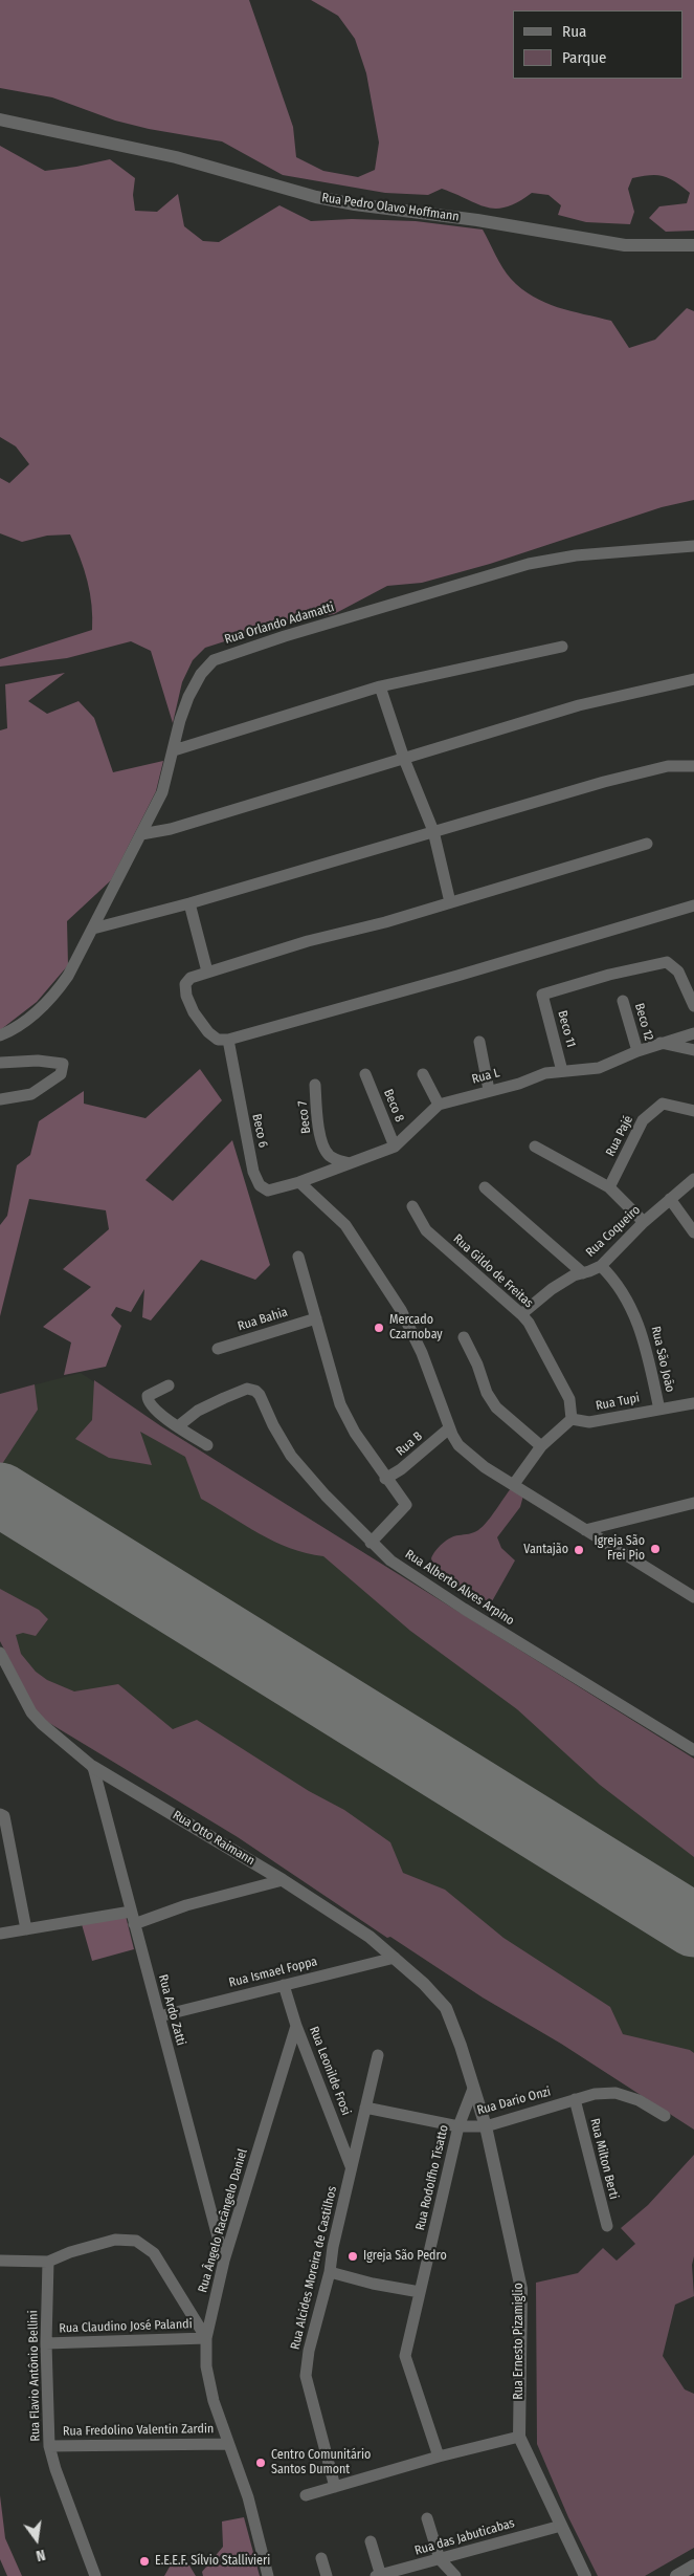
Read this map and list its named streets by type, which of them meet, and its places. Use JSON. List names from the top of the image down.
{
  "streets": {
    "street": [
      "Rua Pedro Olavo Hoffmann",
      "Rua Orlando Adamatti",
      "Beco 12",
      "Beco 11",
      "Rua L",
      "Beco 8",
      "Beco 7",
      "Beco 6",
      "Rua Pajé",
      "Rua Coqueiro",
      "Rua Gildo de Freitas",
      "Rua Bahia",
      "Rua São João",
      "Rua Tupi",
      "Rua B",
      "Rua Alberto Alves Arpino",
      "Rua Otto Raimann",
      "Rua Ismael Foppa",
      "Rua Ardo Zatti",
      "Rua Leonilde Frosi",
      "Rua Dario Onzi",
      "Rua Milton Berti",
      "Rua Rodolfho Tisatto",
      "Rua Ângelo Racângelo Daniel",
      "Rua Alcides Moreira de Castilhos",
      "Rua Claudino José Palandi",
      "Rua Ernesto Pizamiglio",
      "Rua Flavio Antônio Bellini",
      "Rua Fredolino Valentin Zardin",
      "Rua das Jabuticabas"
    ]
  },
  "crossings": [
    ["Beco 12", "Rua L"],
    ["Beco 11", "Rua L"],
    ["Rua L", "Beco 8"],
    ["Rua L", "Beco 7"],
    ["Rua L", "Beco 6"],
    ["Rua Coqueiro", "Rua Gildo de Freitas"],
    ["Rua Coqueiro", "Rua São João"],
    ["Rua Gildo de Freitas", "Rua Tupi"],
    ["Rua São João", "Rua Tupi"],
    ["Rua Otto Raimann", "Rua Ismael Foppa"],
    ["Rua Otto Raimann", "Rua Ardo Zatti"],
    ["Rua Otto Raimann", "Rua Ernesto Pizamiglio"],
    ["Rua Ismael Foppa", "Rua Ardo Zatti"],
    ["Rua Ismael Foppa", "Rua Leonilde Frosi"],
    ["Rua Ardo Zatti", "Rua Ângelo Racângelo Daniel"],
    ["Rua Leonilde Frosi", "Rua Ângelo Racângelo Daniel"],
    ["Rua Leonilde Frosi", "Rua Alcides Moreira de Castilhos"],
    ["Rua Dario Onzi", "Rua Milton Berti"],
    ["Rua Dario Onzi", "Rua Rodolfho Tisatto"],
    ["Rua Dario Onzi", "Rua Alcides Moreira de Castilhos"],
    ["Rua Dario Onzi", "Rua Ernesto Pizamiglio"],
    ["Rua Rodolfho Tisatto", "Rua Ernesto Pizamiglio"],
    ["Rua Ângelo Racângelo Daniel", "Rua Claudino José Palandi"],
    ["Rua Ângelo Racângelo Daniel", "Rua Fredolino Valentin Zardin"],
    ["Rua Claudino José Palandi", "Rua Flavio Antônio Bellini"],
    ["Rua Ernesto Pizamiglio", "Rua das Jabuticabas"],
    ["Rua Flavio Antônio Bellini", "Rua Fredolino Valentin Zardin"]
  ],
  "places": [
    "Mercado Czarnobay",
    "Igreja São Frei Pio",
    "Vantajão",
    "Igreja São Pedro",
    "Centro Comunitário Santos Dumont",
    "E.E.E.F. Sílvio Stallivieri"
  ],
  "legend": ["Rua", "Parque"],
  "north": "bottom"
}
